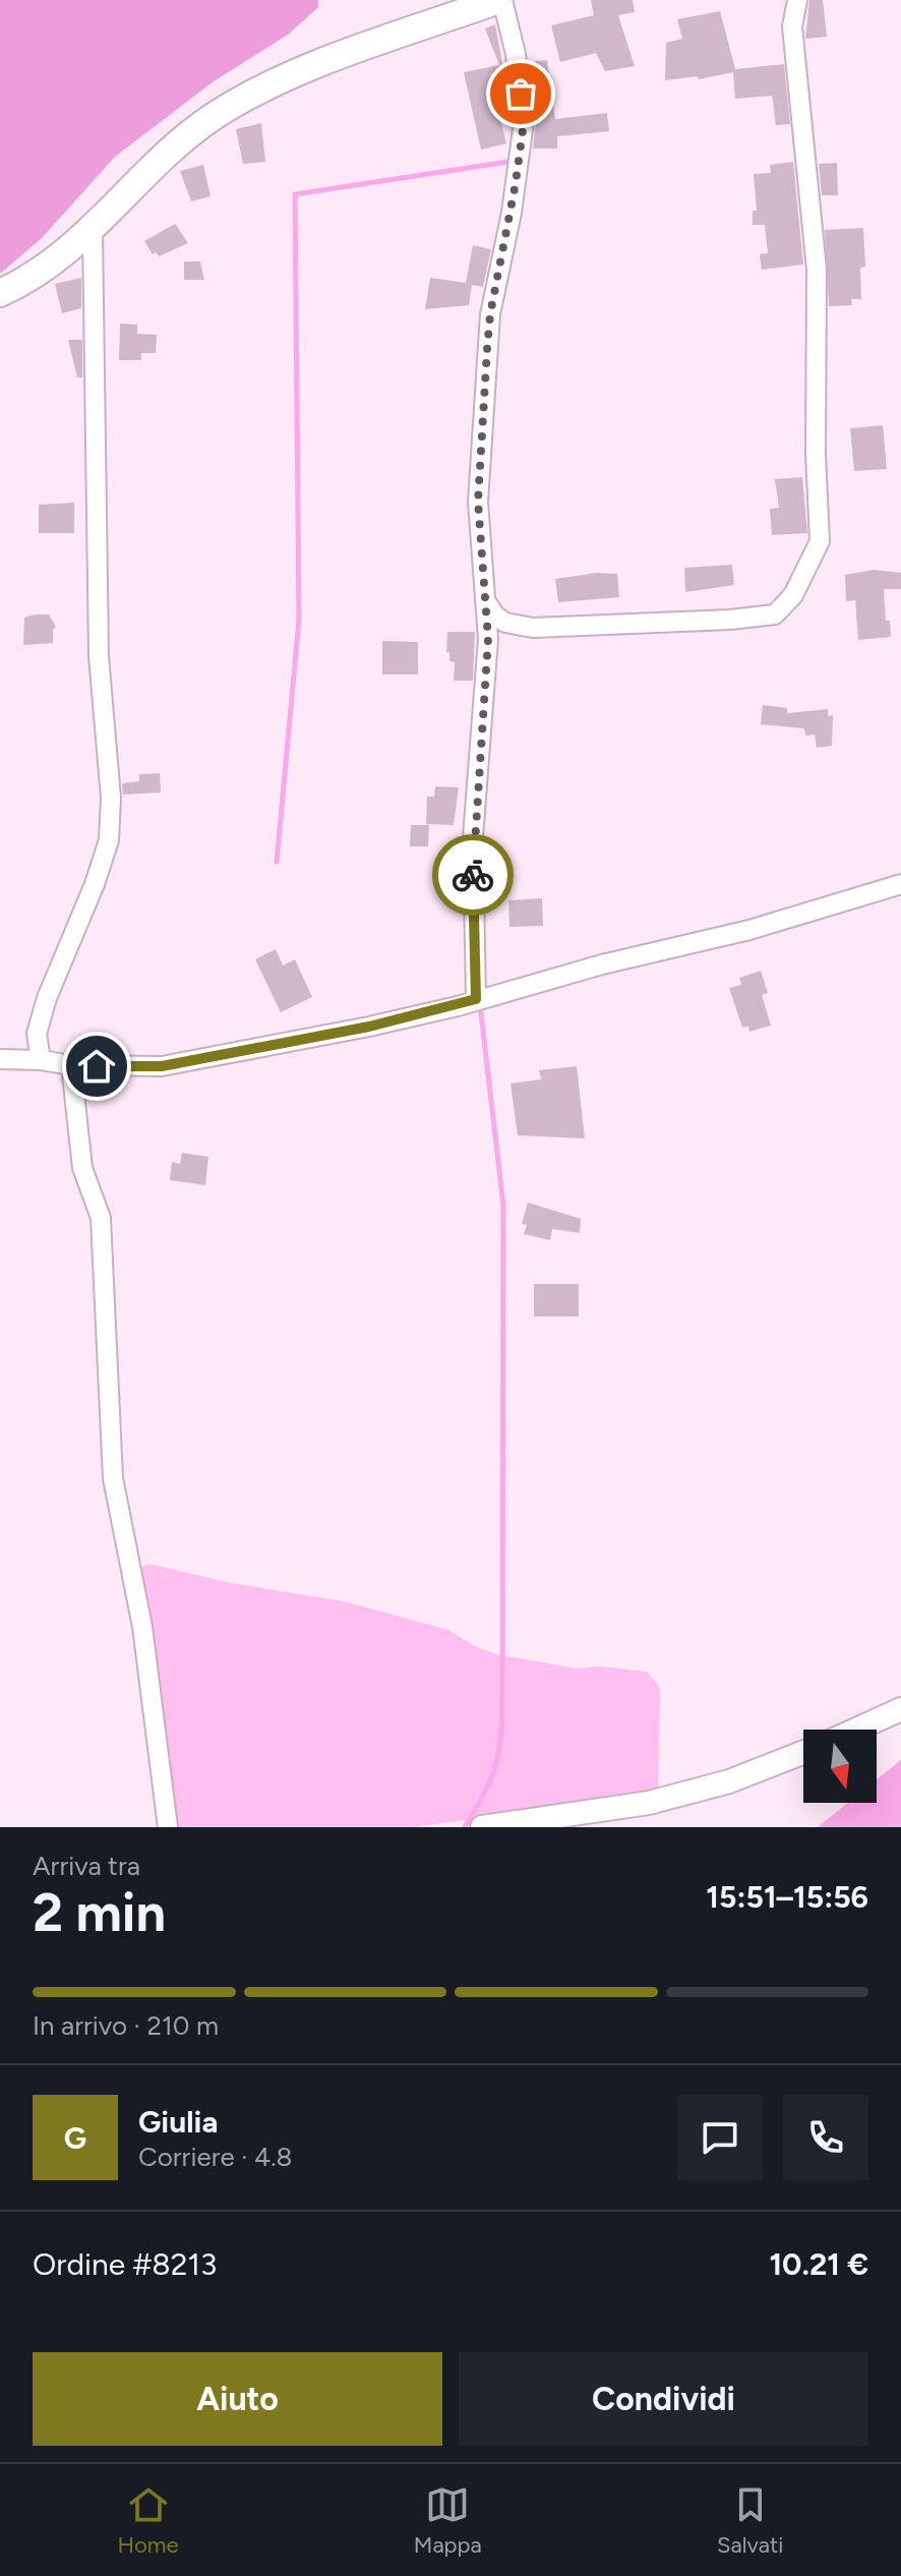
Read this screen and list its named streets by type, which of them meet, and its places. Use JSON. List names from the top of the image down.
{
  "north": "bottom",
  "page": {
    "heading": ["2 min", "Arriva tra", "15:51–15:56"],
    "panel": [
      "Giulia",
      "Corriere · 4.8",
      "Ordine #8213",
      "10.21 €"
    ],
    "bar": "In arrivo · 210 m",
    "round": "G",
    "buttons": ["Aiuto", "Condividi"],
    "tabs": ["Home", "Mappa", "Salvati"]
  }
}
